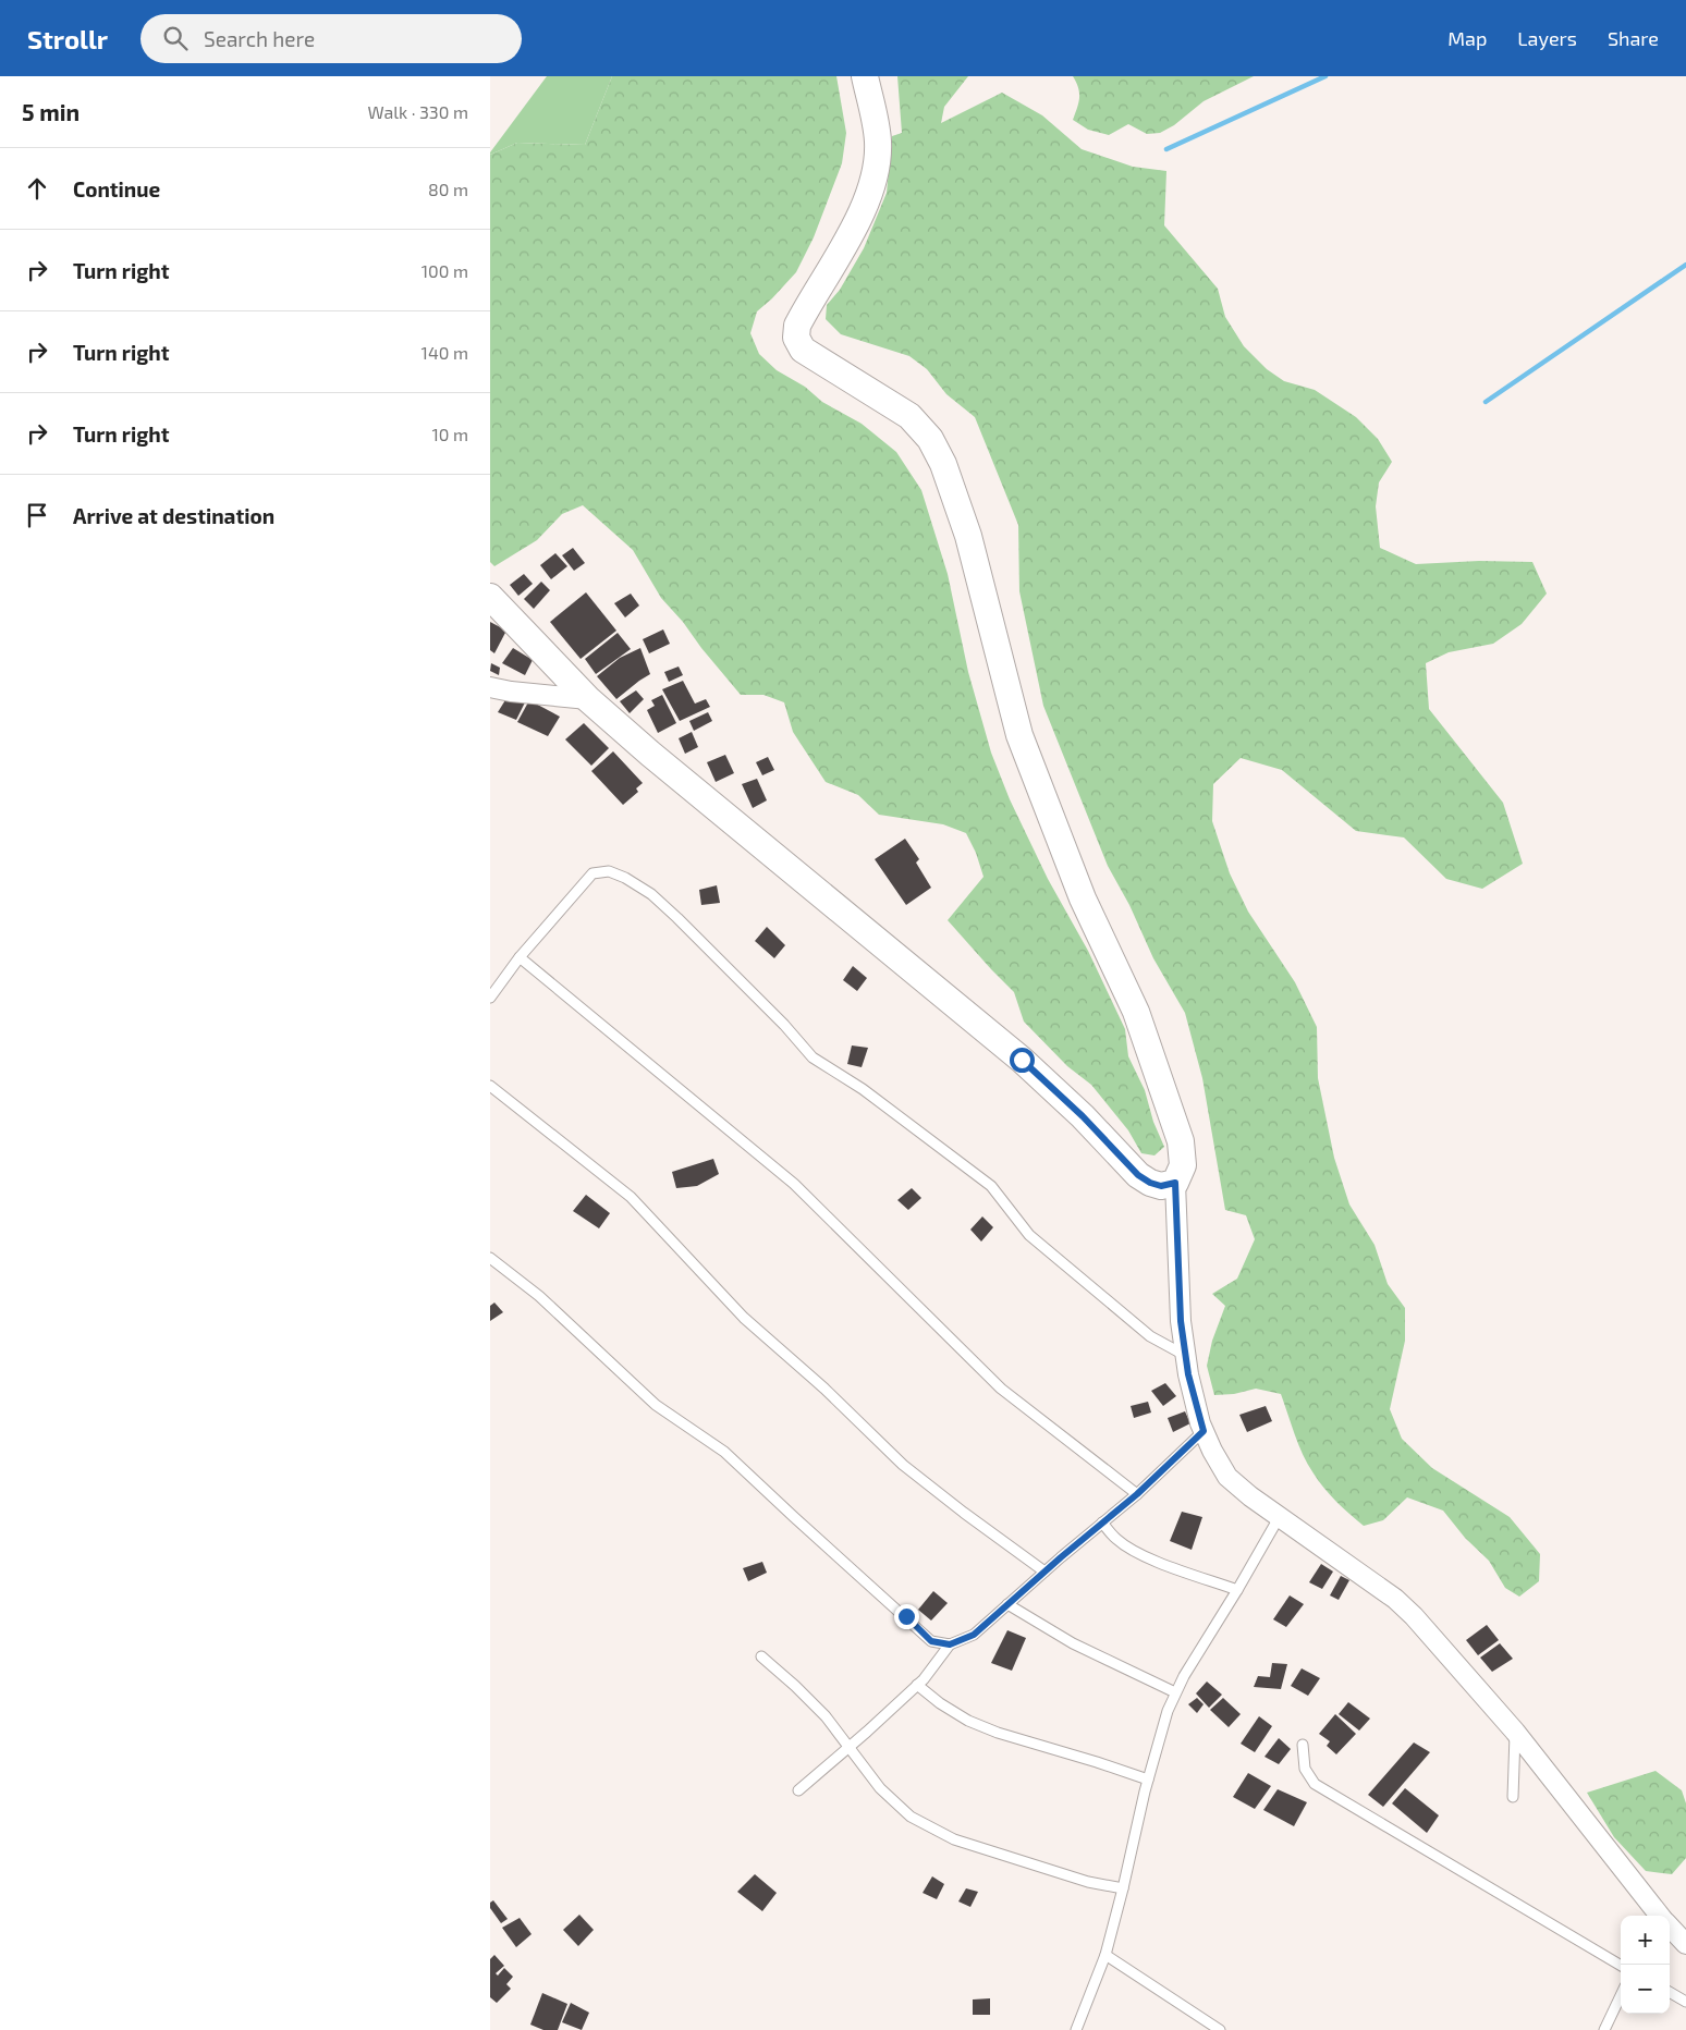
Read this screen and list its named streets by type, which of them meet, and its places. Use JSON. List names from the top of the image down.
{
  "page": {
    "header": "Strollr",
    "search": "Search here",
    "nav": ["Map", "Layers", "Share"],
    "heading": ["5 min", "Walk · 330 m"],
    "list": [
      ["Continue", "80 m"],
      ["Turn right", "100 m"],
      ["Turn right", "140 m"],
      ["Turn right", "10 m"],
      "Arrive at destination"
    ],
    "map_buttons": ["+", "−"]
  }
}
